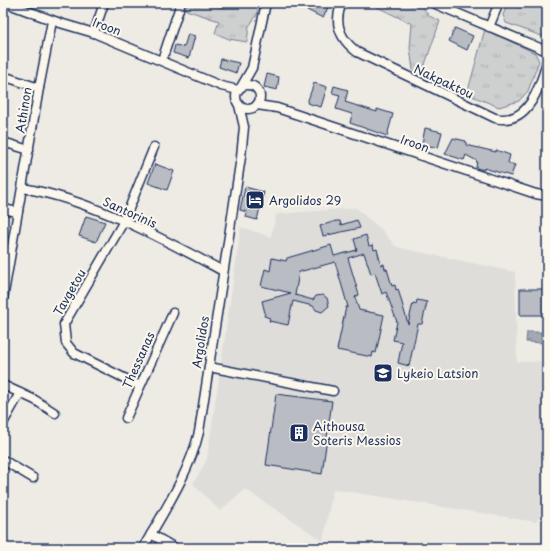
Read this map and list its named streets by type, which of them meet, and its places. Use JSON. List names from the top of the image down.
{
  "streets": {
    "street": [
      "Iroon",
      "Nakpaktou",
      "Athinon",
      "Santorinis",
      "Tavgetou",
      "Argolidos",
      "Thessanas"
    ]
  },
  "crossings": [
    ["Iroon", "Athinon"],
    ["Iroon", "Argolidos"],
    ["Athinon", "Santorinis"],
    ["Santorinis", "Tavgetou"],
    ["Santorinis", "Argolidos"],
    ["Tavgetou", "Thessanas"]
  ],
  "places": {
    "hotel": ["Argolidos 29"],
    "school or university": ["Lykeio Latsion"],
    "building": ["Aithousa Soteris Messios"]
  }
}
